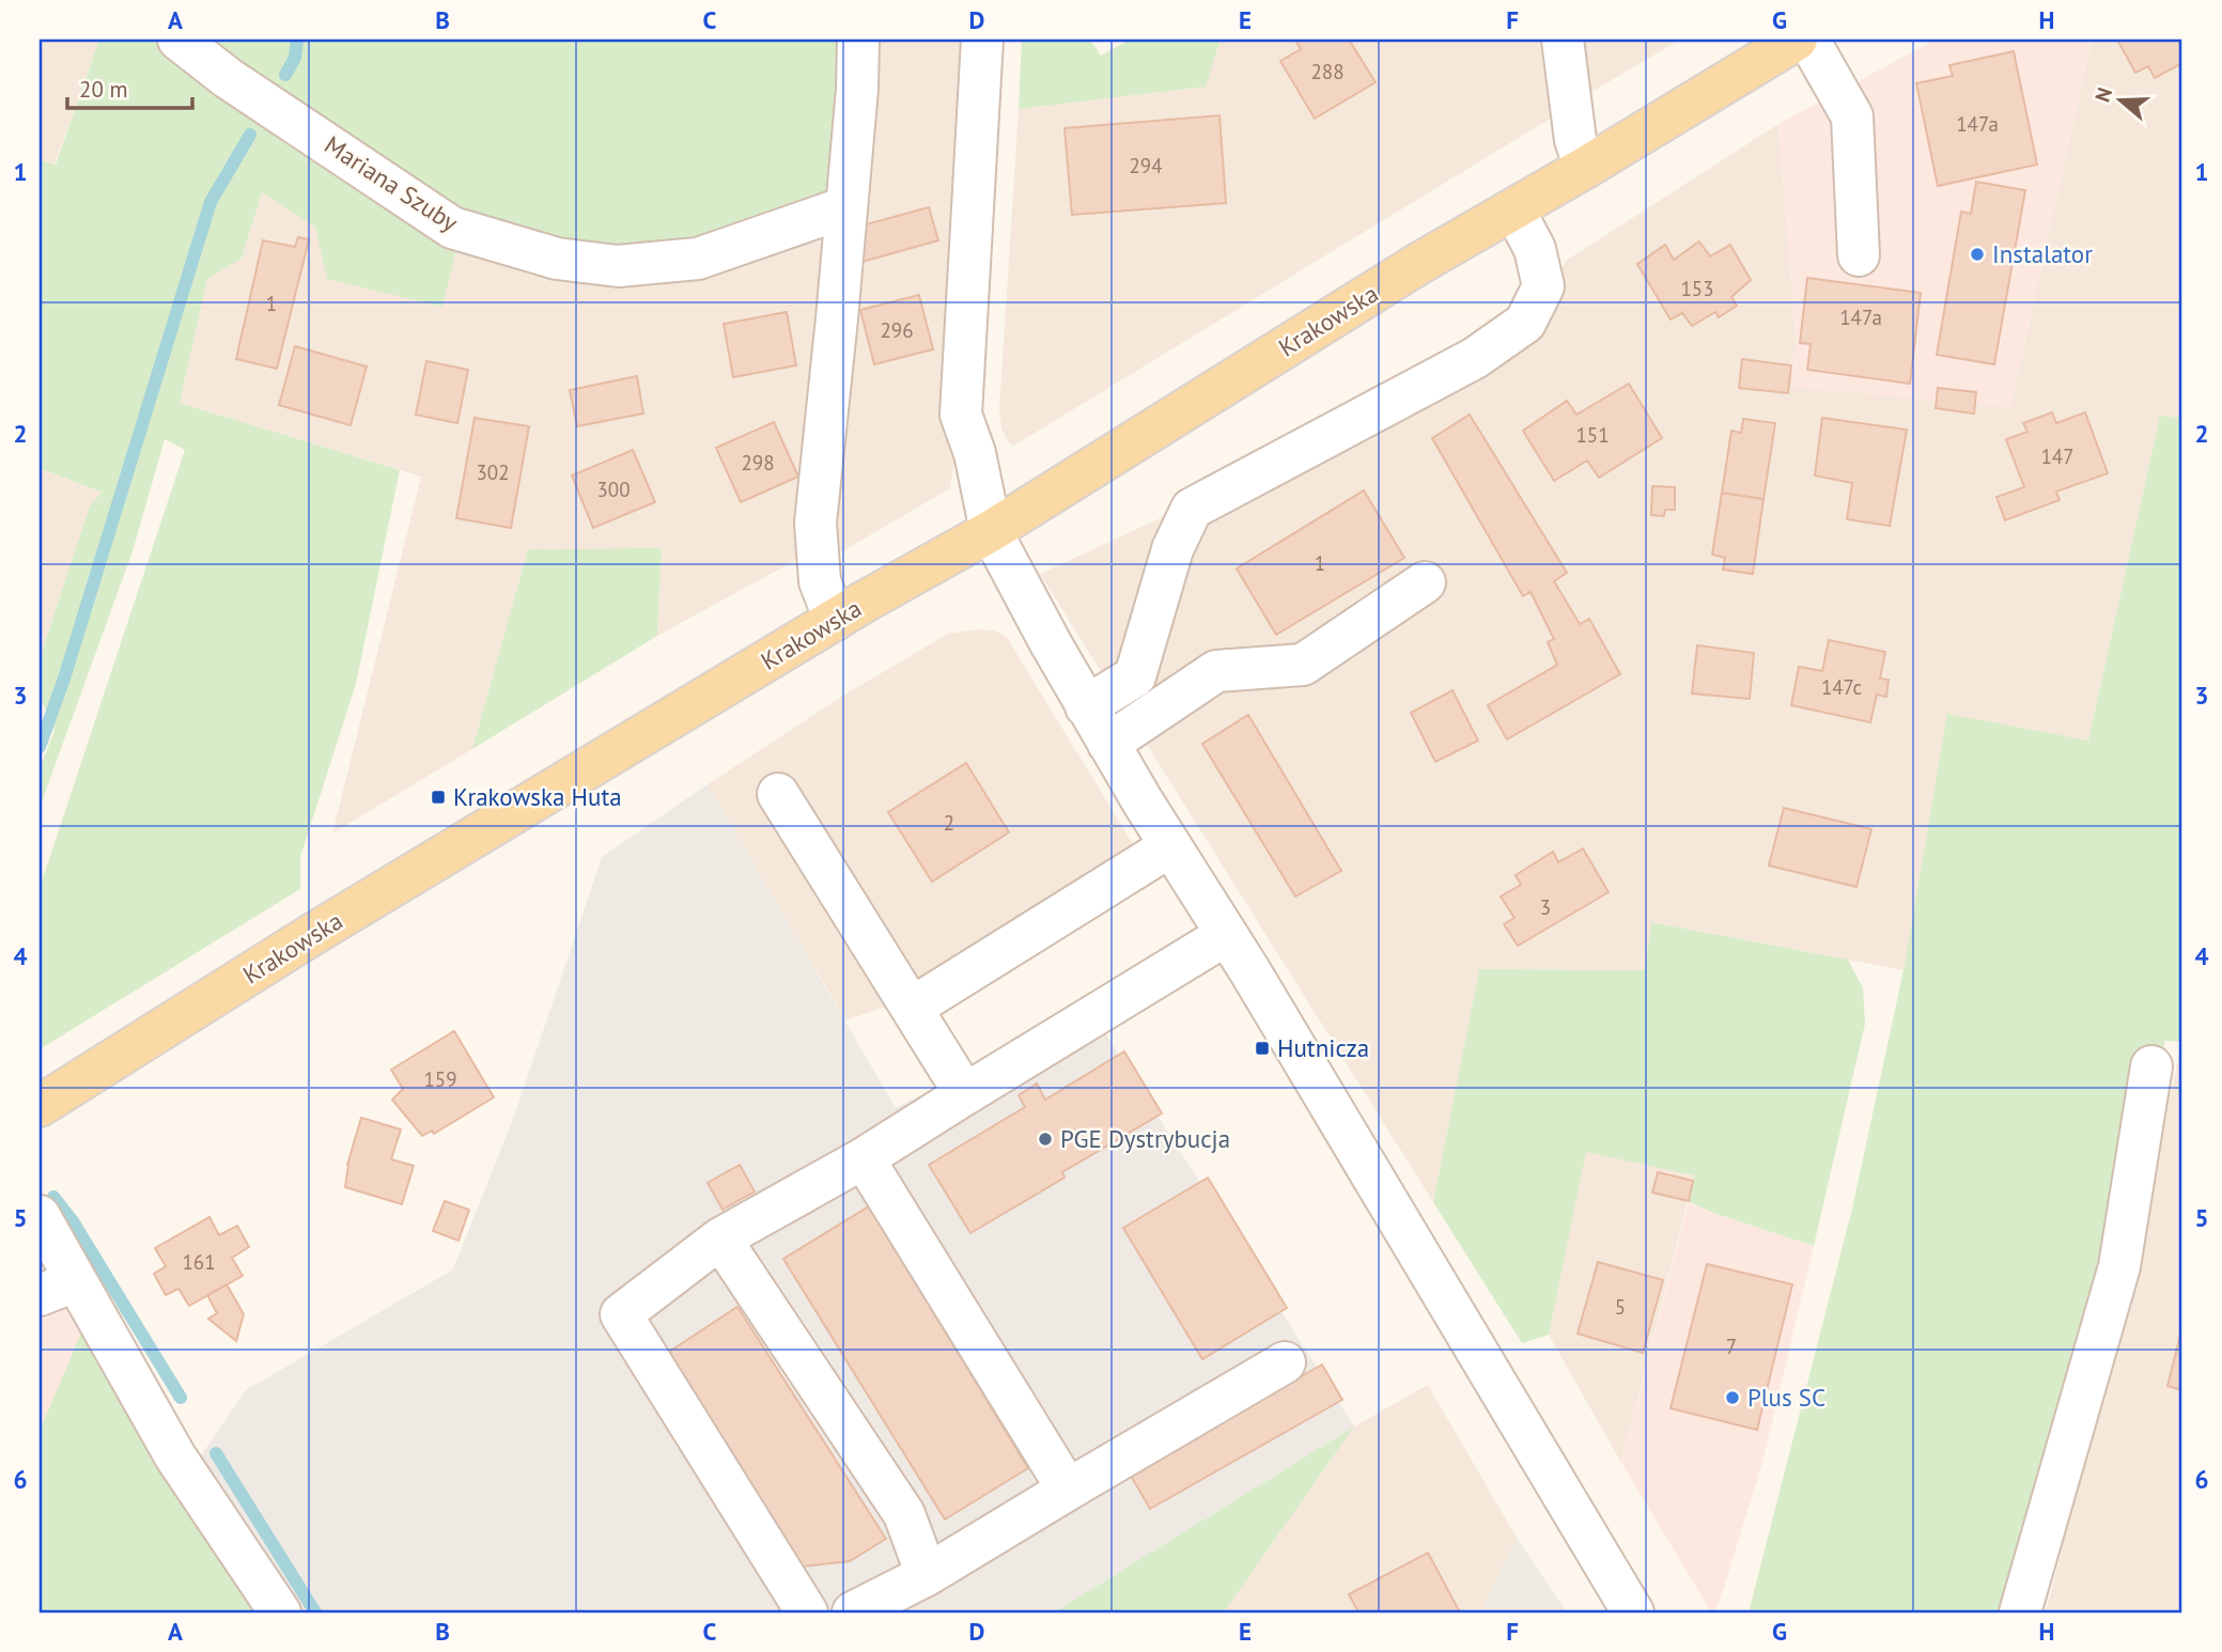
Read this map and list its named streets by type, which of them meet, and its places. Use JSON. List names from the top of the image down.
{
  "streets": {
    "main road": ["Krakowska"],
    "street": ["Mariana Szuby"]
  },
  "places": {
    "other": ["Instalator", "PGE Dystrybucja", "Plus SC"],
    "transit": ["Krakowska Huta", "Hutnicza"]
  },
  "house_numbers": [
    "288",
    "147a",
    "294",
    "153",
    "1",
    "147a",
    "296",
    "151",
    "147",
    "298",
    "302",
    "300",
    "1",
    "147c",
    "2",
    "3",
    "159",
    "161",
    "5",
    "7"
  ],
  "scale_bar": "20 m",
  "north": "left",
  "grid": {
    "columns": [
      "A",
      "B",
      "C",
      "D",
      "E",
      "F",
      "G",
      "H"
    ],
    "rows": [
      "1",
      "2",
      "3",
      "4",
      "5",
      "6"
    ]
  }
}
